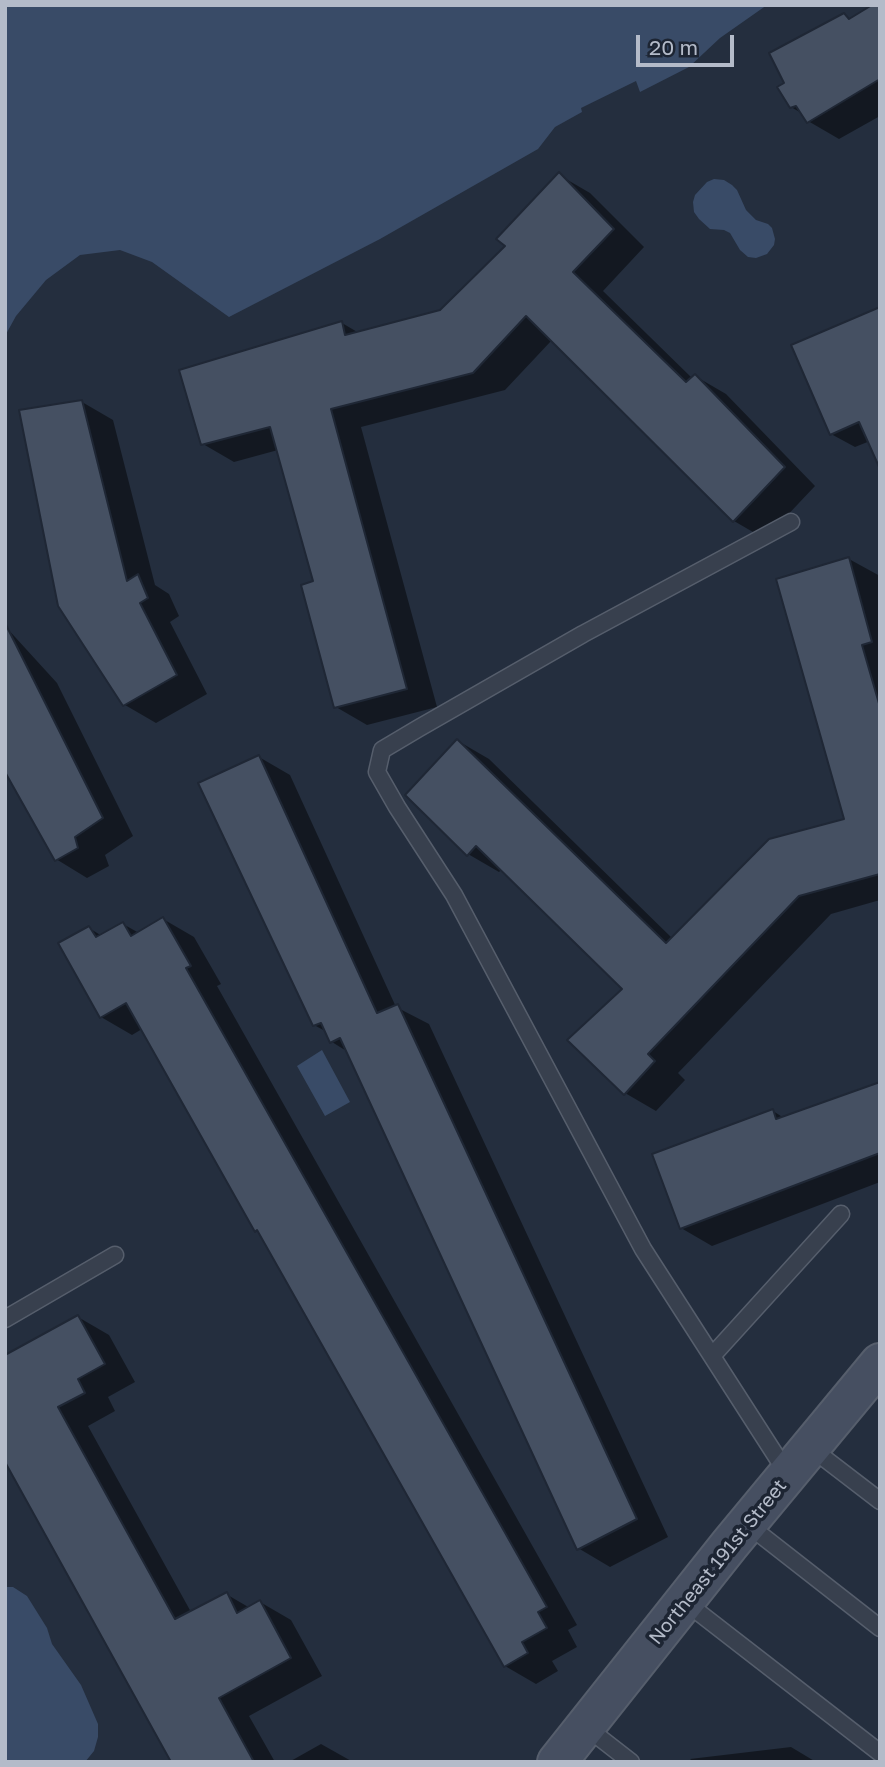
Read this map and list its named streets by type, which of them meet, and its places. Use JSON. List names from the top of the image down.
{
  "streets": {
    "street": ["Northeast 191st Street"]
  },
  "scale_bar": "20 m"
}
